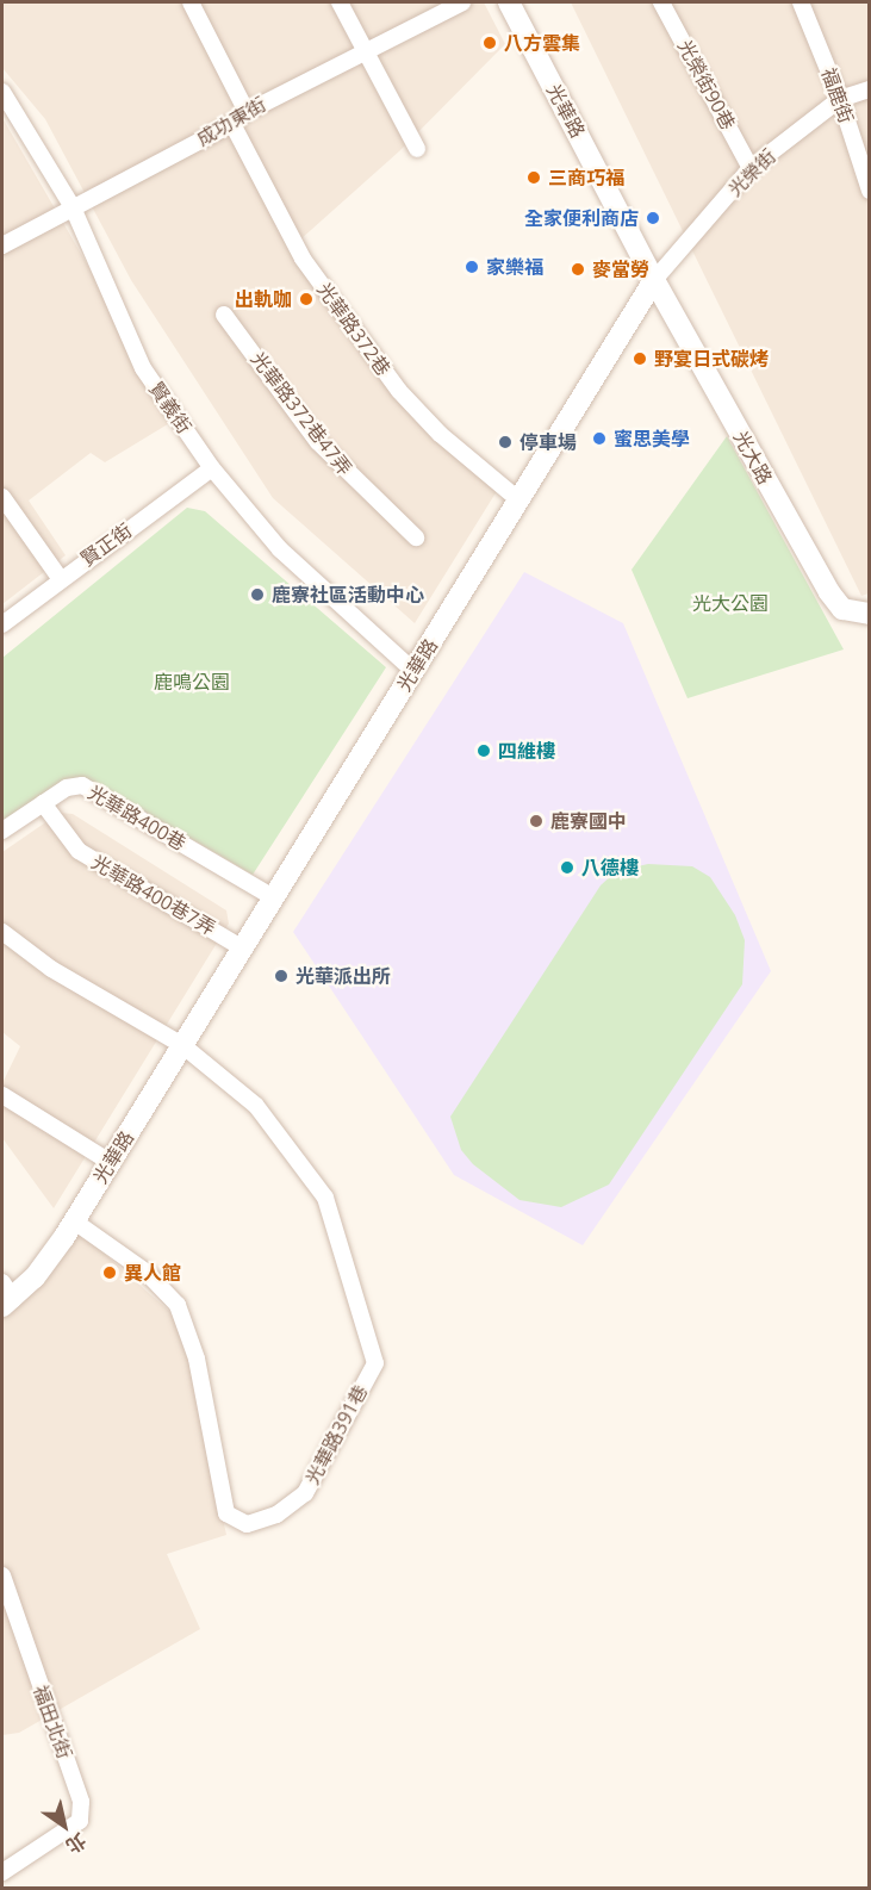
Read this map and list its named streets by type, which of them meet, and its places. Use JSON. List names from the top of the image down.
{
  "streets": {
    "street": [
      "光榮街90巷",
      "福鹿街",
      "光華路",
      "成功東街",
      "光榮街",
      "光華路372巷",
      "賢義街",
      "光華路372巷47弄",
      "光大路",
      "賢正街",
      "光華路400巷",
      "光華路400巷7弄",
      "光華路391巷",
      "福田北街"
    ]
  },
  "crossings": [
    ["光榮街90巷", "光榮街"],
    ["福鹿街", "光榮街"],
    ["光華路", "光榮街"],
    ["光華路", "光華路372巷"],
    ["光華路", "賢義街"],
    ["光華路", "光大路"],
    ["光華路", "光華路400巷"],
    ["光華路", "光華路400巷7弄"],
    ["光華路", "光華路391巷"],
    ["成功東街", "光華路372巷"],
    ["成功東街", "賢義街"],
    ["光榮街", "光大路"],
    ["賢義街", "賢正街"],
    ["光華路400巷", "光華路400巷7弄"]
  ],
  "parks": ["光大公園", "鹿鳴公園"],
  "places": [
    "八方雲集",
    "三商巧福",
    "全家便利商店",
    "家樂福",
    "麥當勞",
    "出軌咖",
    "野宴日式碳烤",
    "蜜思美學",
    "停車場",
    "鹿寮社區活動中心",
    "四維樓",
    "鹿寮國中",
    "八德樓",
    "光華派出所",
    "異人館"
  ],
  "north": "bottom right"
}
